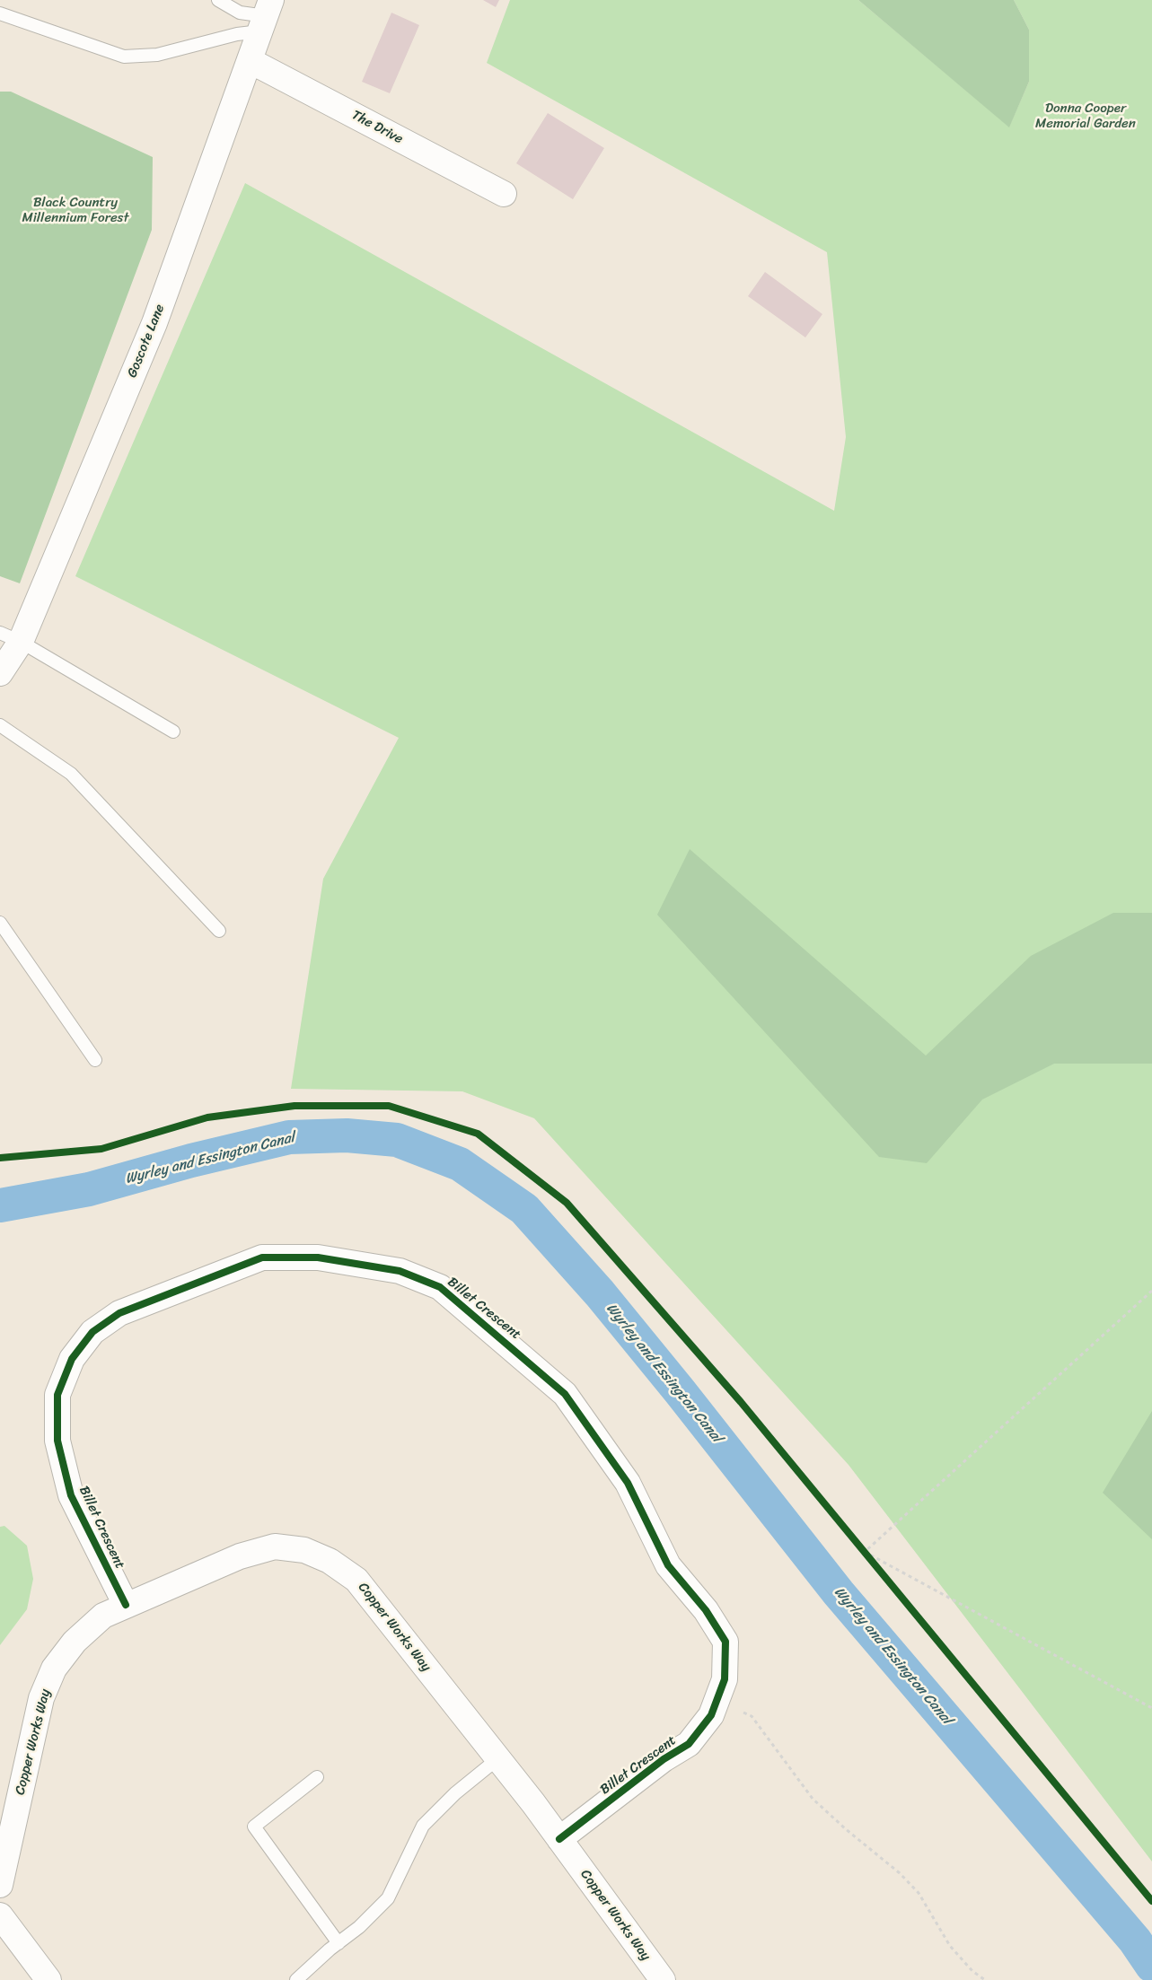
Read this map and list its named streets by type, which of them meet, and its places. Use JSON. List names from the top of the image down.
{
  "streets": {
    "street": [
      "The Drive",
      "Goscote Lane",
      "Billet Crescent",
      "Copper Works Way"
    ]
  },
  "crossings": [
    ["The Drive", "Goscote Lane"],
    ["Billet Crescent", "Copper Works Way"]
  ],
  "water": ["Wyrley and Essington Canal"],
  "parks": ["Donna Cooper Memorial Garden", "Black Country Millennium Forest"]
}
